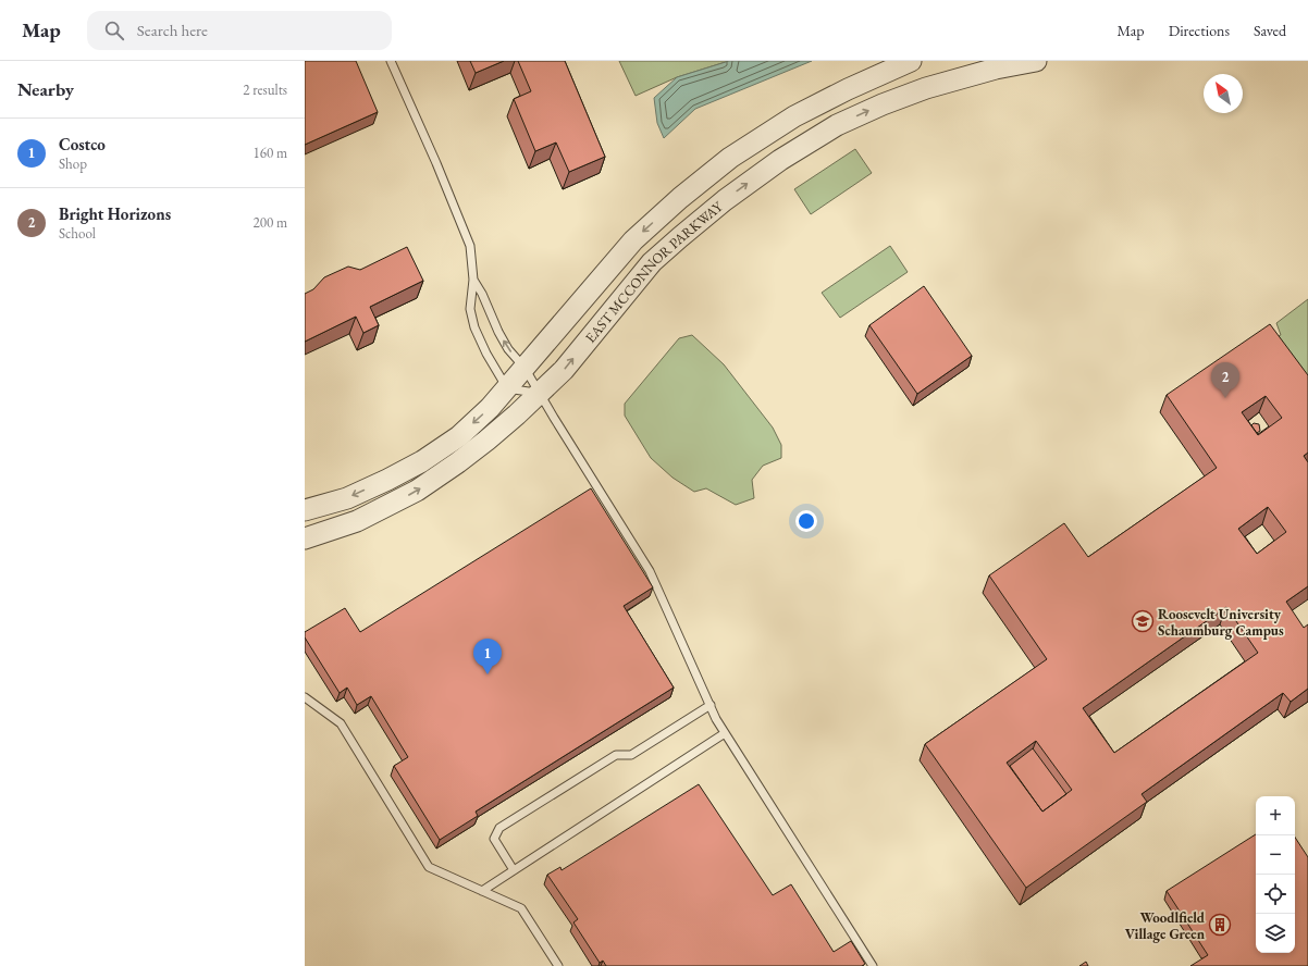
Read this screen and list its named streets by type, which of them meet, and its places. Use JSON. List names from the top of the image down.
{
  "streets": {
    "street": ["EAST MCCONNOR PARKWAY"]
  },
  "places": {
    "school or university": ["Roosevelt University Schaumburg Campus"],
    "building": ["Woodlfield Village Green"]
  },
  "north": "top left",
  "page": {
    "header": "Map",
    "search": "Search here",
    "nav": ["Map", "Directions", "Saved"],
    "heading": ["Nearby", "2 results"],
    "list": [
      {
        "mark": "1",
        "name": "Costco",
        "note": "Shop",
        "value": "160 m"
      },
      {
        "mark": "2",
        "name": "Bright Horizons",
        "note": "School",
        "value": "200 m"
      }
    ],
    "pins": ["2", "1"],
    "map_buttons": ["+", "−"]
  }
}
